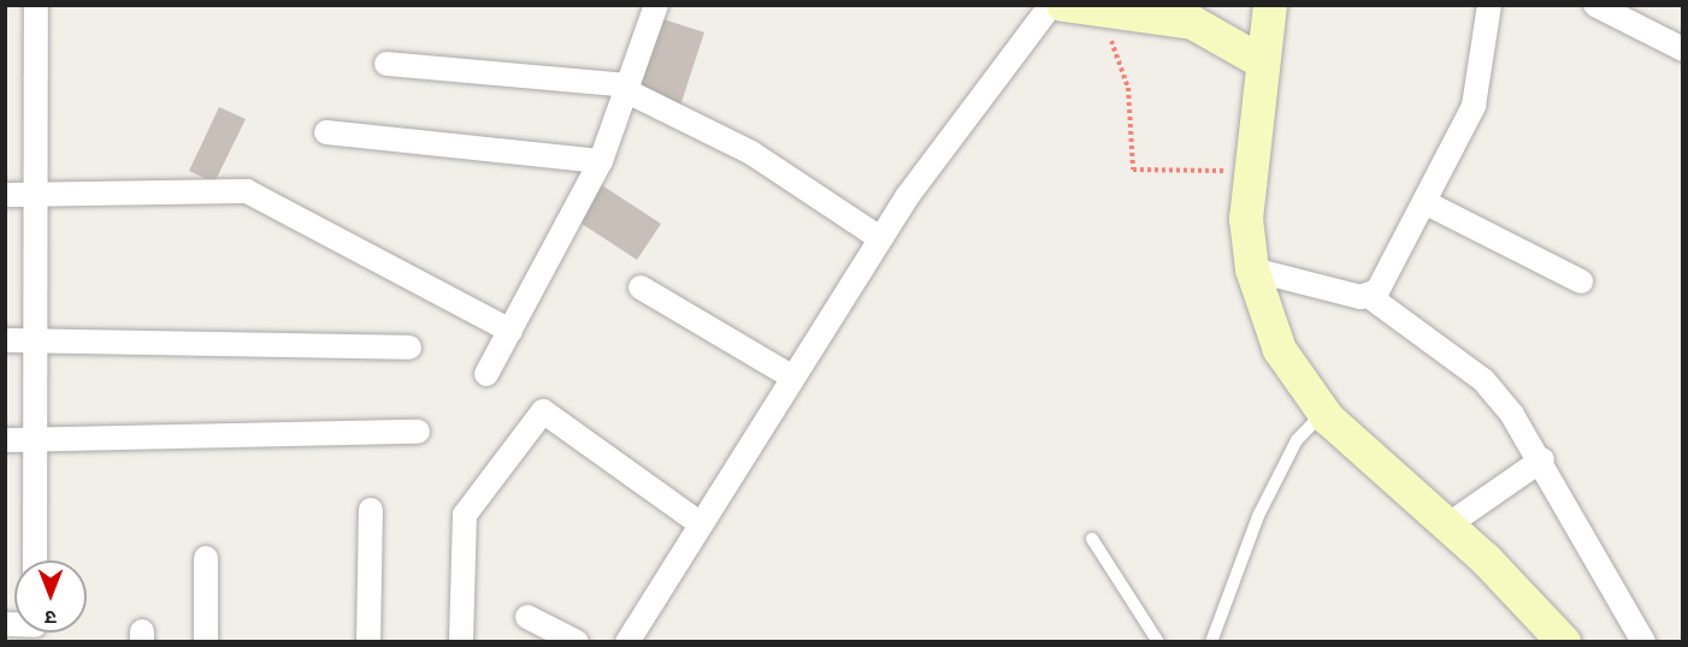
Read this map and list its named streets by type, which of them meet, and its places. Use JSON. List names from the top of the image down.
{
  "north": "bottom"
}
